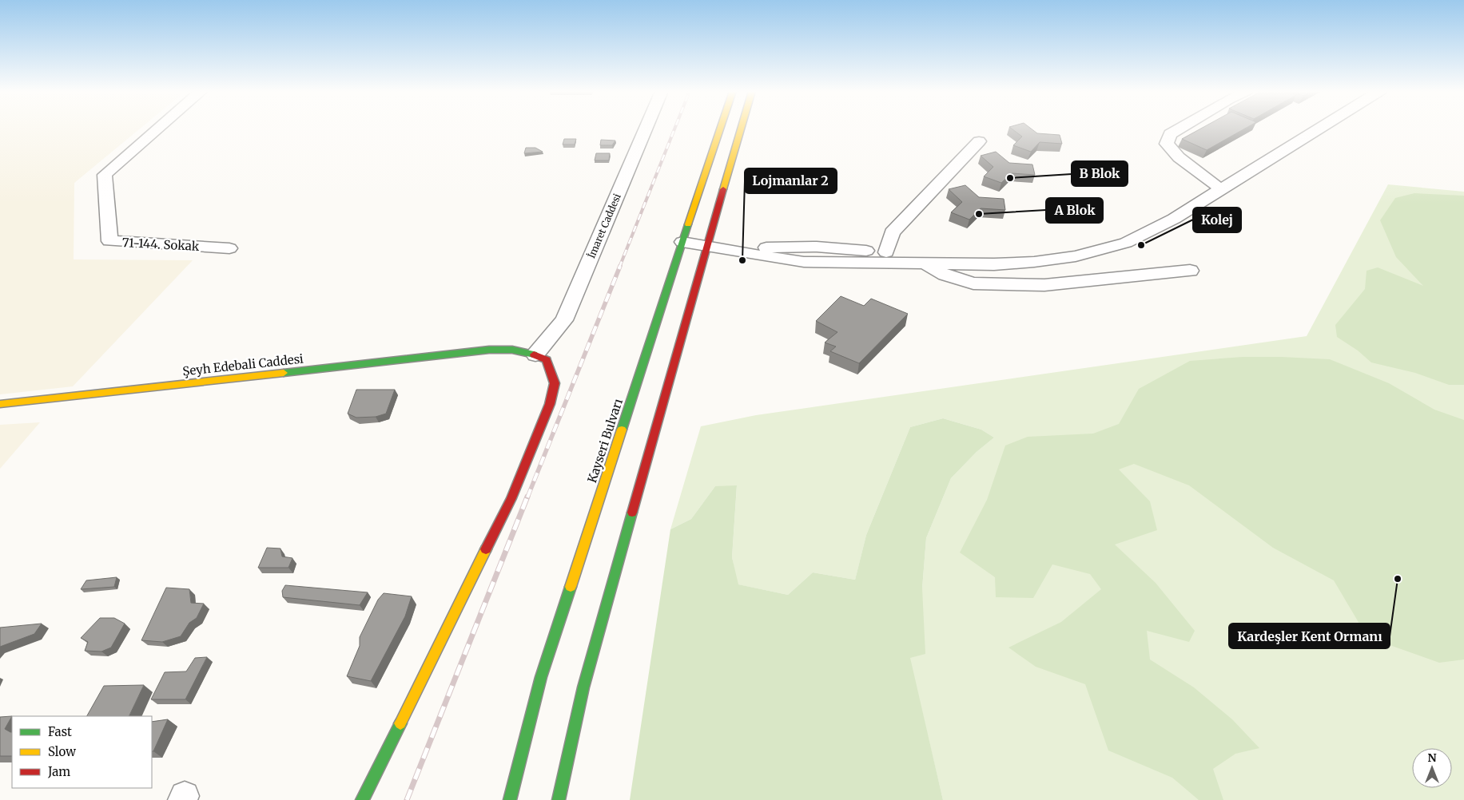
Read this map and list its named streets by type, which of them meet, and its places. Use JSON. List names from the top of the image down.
{
  "streets": {
    "main road": ["Şeyh Edebali Caddesi", "Kayseri Bulvarı"],
    "street": ["İmaret Caddesi", "71-144. Sokak"]
  },
  "crossings": [
    ["İmaret Caddesi", "Şeyh Edebali Caddesi"]
  ],
  "places": [
    "B Blok",
    "A Blok",
    "Kolej",
    "Lojmanlar 2",
    "Kardeşler Kent Ormanı"
  ],
  "legend": ["Fast", "Slow", "Jam"],
  "north": "top"
}
